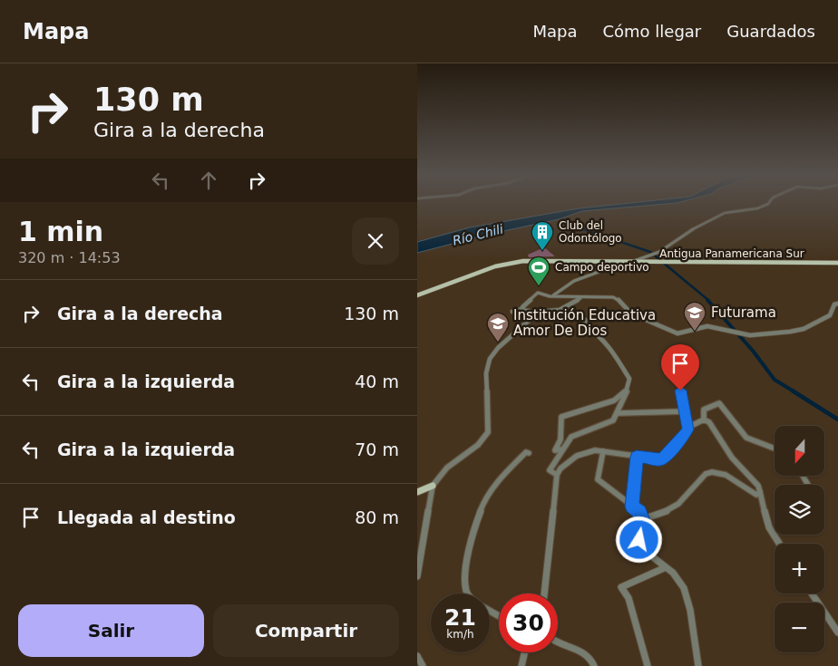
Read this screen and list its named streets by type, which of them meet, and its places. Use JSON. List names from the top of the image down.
{
  "streets": {
    "main road": ["Antigua Panamericana Sur"]
  },
  "water": ["Río Chili"],
  "places": {
    "building": ["Club del Odontólogo"],
    "sports": ["Campo deportivo"],
    "school or university": ["Futurama", "Institución Educativa Amor De Dios"]
  },
  "north": "bottom",
  "page": {
    "header": "Mapa",
    "nav": ["Mapa", "Cómo llegar", "Guardados"],
    "turn": ["130 m", "Gira a la derecha"],
    "heading": ["1 min", "320 m · 14:53"],
    "list": [
      {
        "name": "Gira a la derecha",
        "value": "130 m"
      },
      {
        "name": "Gira a la izquierda",
        "value": "40 m"
      },
      {
        "name": "Gira a la izquierda",
        "value": "70 m"
      },
      {
        "name": "Llegada al destino",
        "value": "80 m"
      }
    ],
    "map_buttons": ["+", "−"],
    "speed": "21 km/h",
    "limit": "30",
    "buttons": ["Salir", "Compartir"]
  }
}
